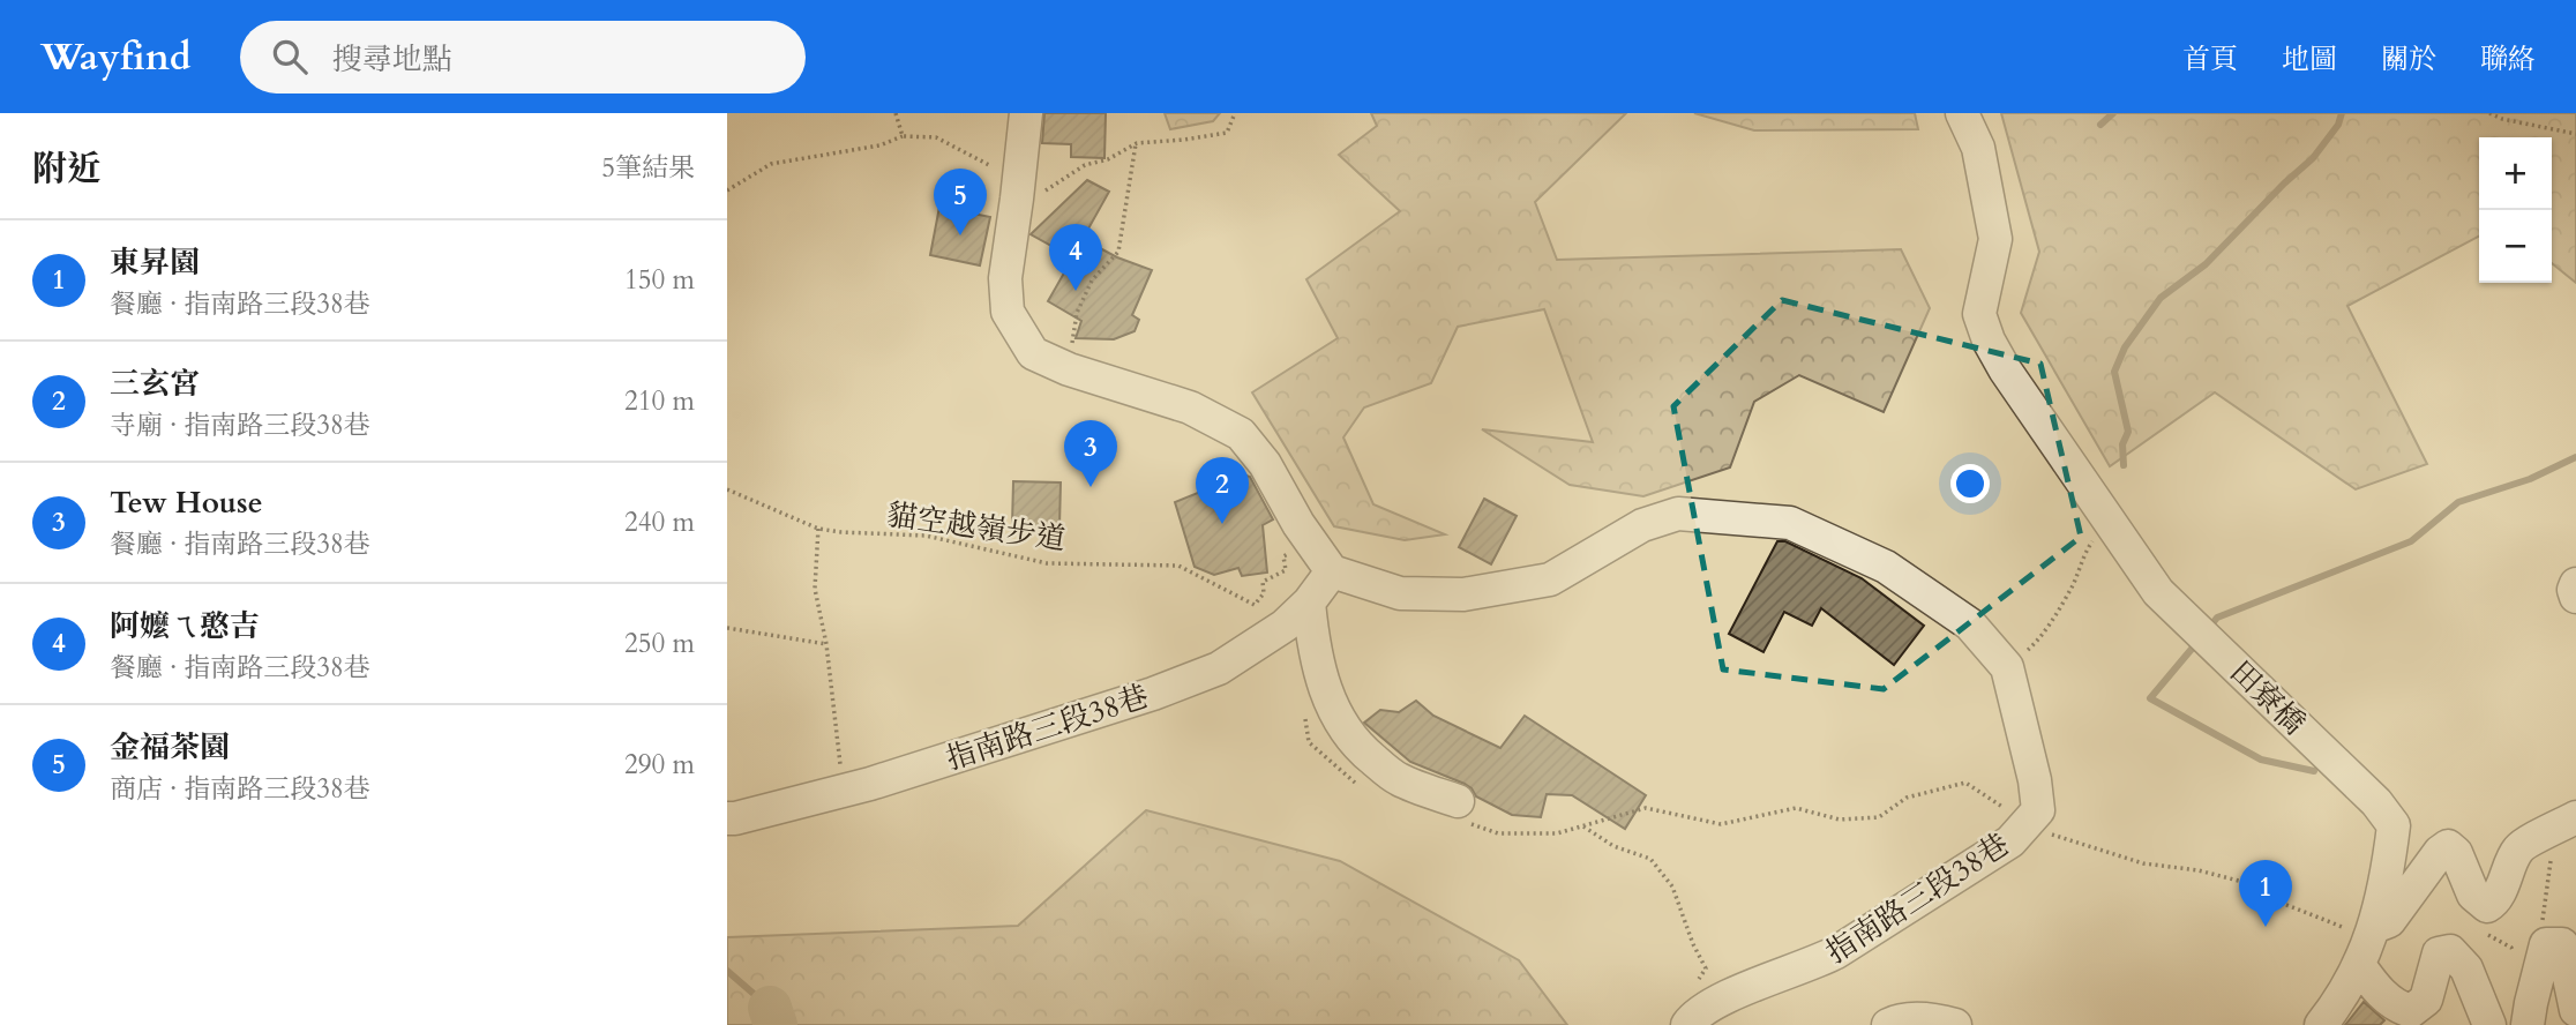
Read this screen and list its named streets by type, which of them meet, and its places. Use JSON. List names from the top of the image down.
{
  "streets": {
    "street": ["田寮橋", "指南路三段38巷"],
    "path": ["貓空越嶺步道"]
  },
  "page": {
    "header": "Wayfind",
    "search": "搜尋地點",
    "nav": [
      "首頁",
      "地圖",
      "關於",
      "聯絡"
    ],
    "heading": ["附近", "5筆結果"],
    "map_buttons": ["+", "−"],
    "pins": [
      "5",
      "4",
      "3",
      "2",
      "1"
    ],
    "list": [
      {
        "mark": "1",
        "name": "東昇園",
        "note": "餐廳 · 指南路三段38巷",
        "value": "150 m"
      },
      {
        "mark": "2",
        "name": "三玄宮",
        "note": "寺廟 · 指南路三段38巷",
        "value": "210 m"
      },
      {
        "mark": "3",
        "name": "Tew House",
        "note": "餐廳 · 指南路三段38巷",
        "value": "240 m"
      },
      {
        "mark": "4",
        "name": "阿嬤ㄟ憨吉",
        "note": "餐廳 · 指南路三段38巷",
        "value": "250 m"
      },
      {
        "mark": "5",
        "name": "金福茶園",
        "note": "商店 · 指南路三段38巷",
        "value": "290 m"
      }
    ]
  }
}
